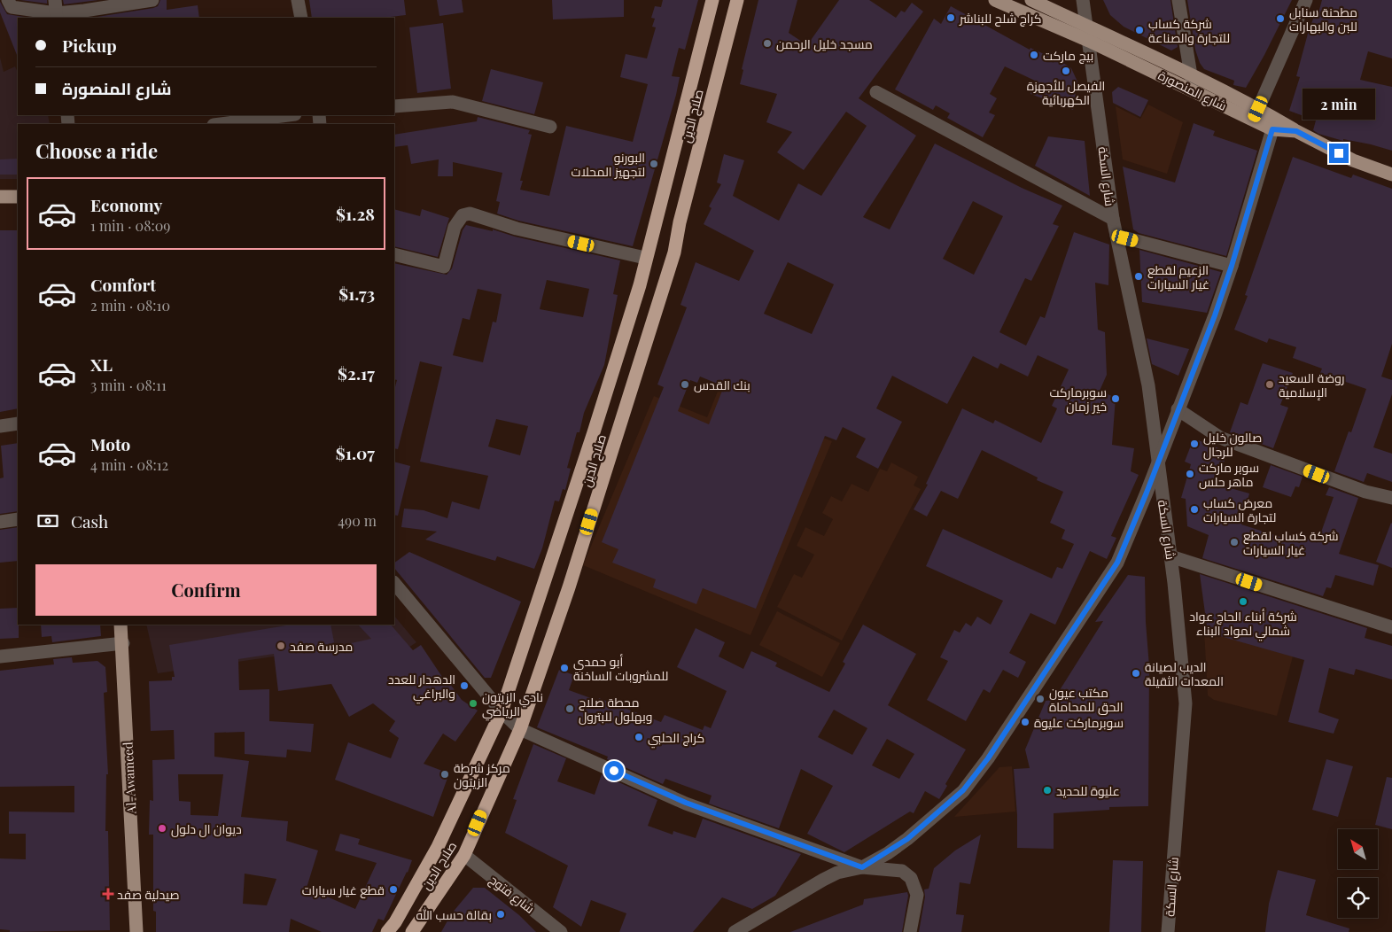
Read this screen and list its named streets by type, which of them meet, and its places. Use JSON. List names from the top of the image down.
{
  "streets": {
    "highway": ["صلاح الدين"],
    "main road": ["شارع المنصورة", "Al-Awameed"],
    "street": ["شارع السكة", "شارع فتوح"]
  },
  "crossings": [
    ["شارع المنصورة", "شارع السكة"],
    ["صلاح الدين", "شارع فتوح"]
  ],
  "places": {
    "other": [
      "كراج شلح للبناشر",
      "مطحنة سنابل للبن والبهارات",
      "شركة كساب للتجارة والصناعة",
      "مسجد خليل الرحمن",
      "بيج ماركت",
      "الفيصل للأجهزة الكهربائية",
      "البورنو لتجهيز المحلات",
      "الزعيم لقطع غيار السيارات",
      "بنك القدس",
      "روضة السعيد الإسلامية",
      "سوبرماركت خير زمان",
      "صالون خليل للرجال",
      "سوبر ماركت ماهر حلس",
      "معرض كساب لتجارة السيارات",
      "شركة كساب لقطع غيار السيارات",
      "شركة أبناء الحاج عواد شمالي لمواد البناء",
      "مدرسة صفد",
      "أبو حمدي للمشروبات الساخنة",
      "الديب لصيانة المعدات الثقيلة",
      "الدهدار للعدد والبراغي",
      "مكتب عيون الحق للمحاماة",
      "نادي الزيتون الرياضي",
      "محطة صلاح وبهلول للبترول",
      "سوبرماركت عليوة",
      "كراج الحلبي",
      "مركز شرطة الزيتون",
      "عليوة للحديد",
      "ديوان ال دلول",
      "قطع غيار سيارات",
      "بقالة حسب الله"
    ],
    "health": ["صيدلية صفد"]
  },
  "north": "top left",
  "page": {
    "banner": ["Pickup", "شارع المنصورة"],
    "bubble": "2 min",
    "heading": "Choose a ride",
    "list": [
      {
        "name": "Economy",
        "note": "1 min · 08:09",
        "value": "$1.28"
      },
      {
        "name": "Comfort",
        "note": "2 min · 08:10",
        "value": "$1.73"
      },
      {
        "name": "XL",
        "note": "3 min · 08:11",
        "value": "$2.17"
      },
      {
        "name": "Moto",
        "note": "4 min · 08:12",
        "value": "$1.07"
      }
    ],
    "pay": ["Cash", "490 m"],
    "buttons": "Confirm"
  }
}
